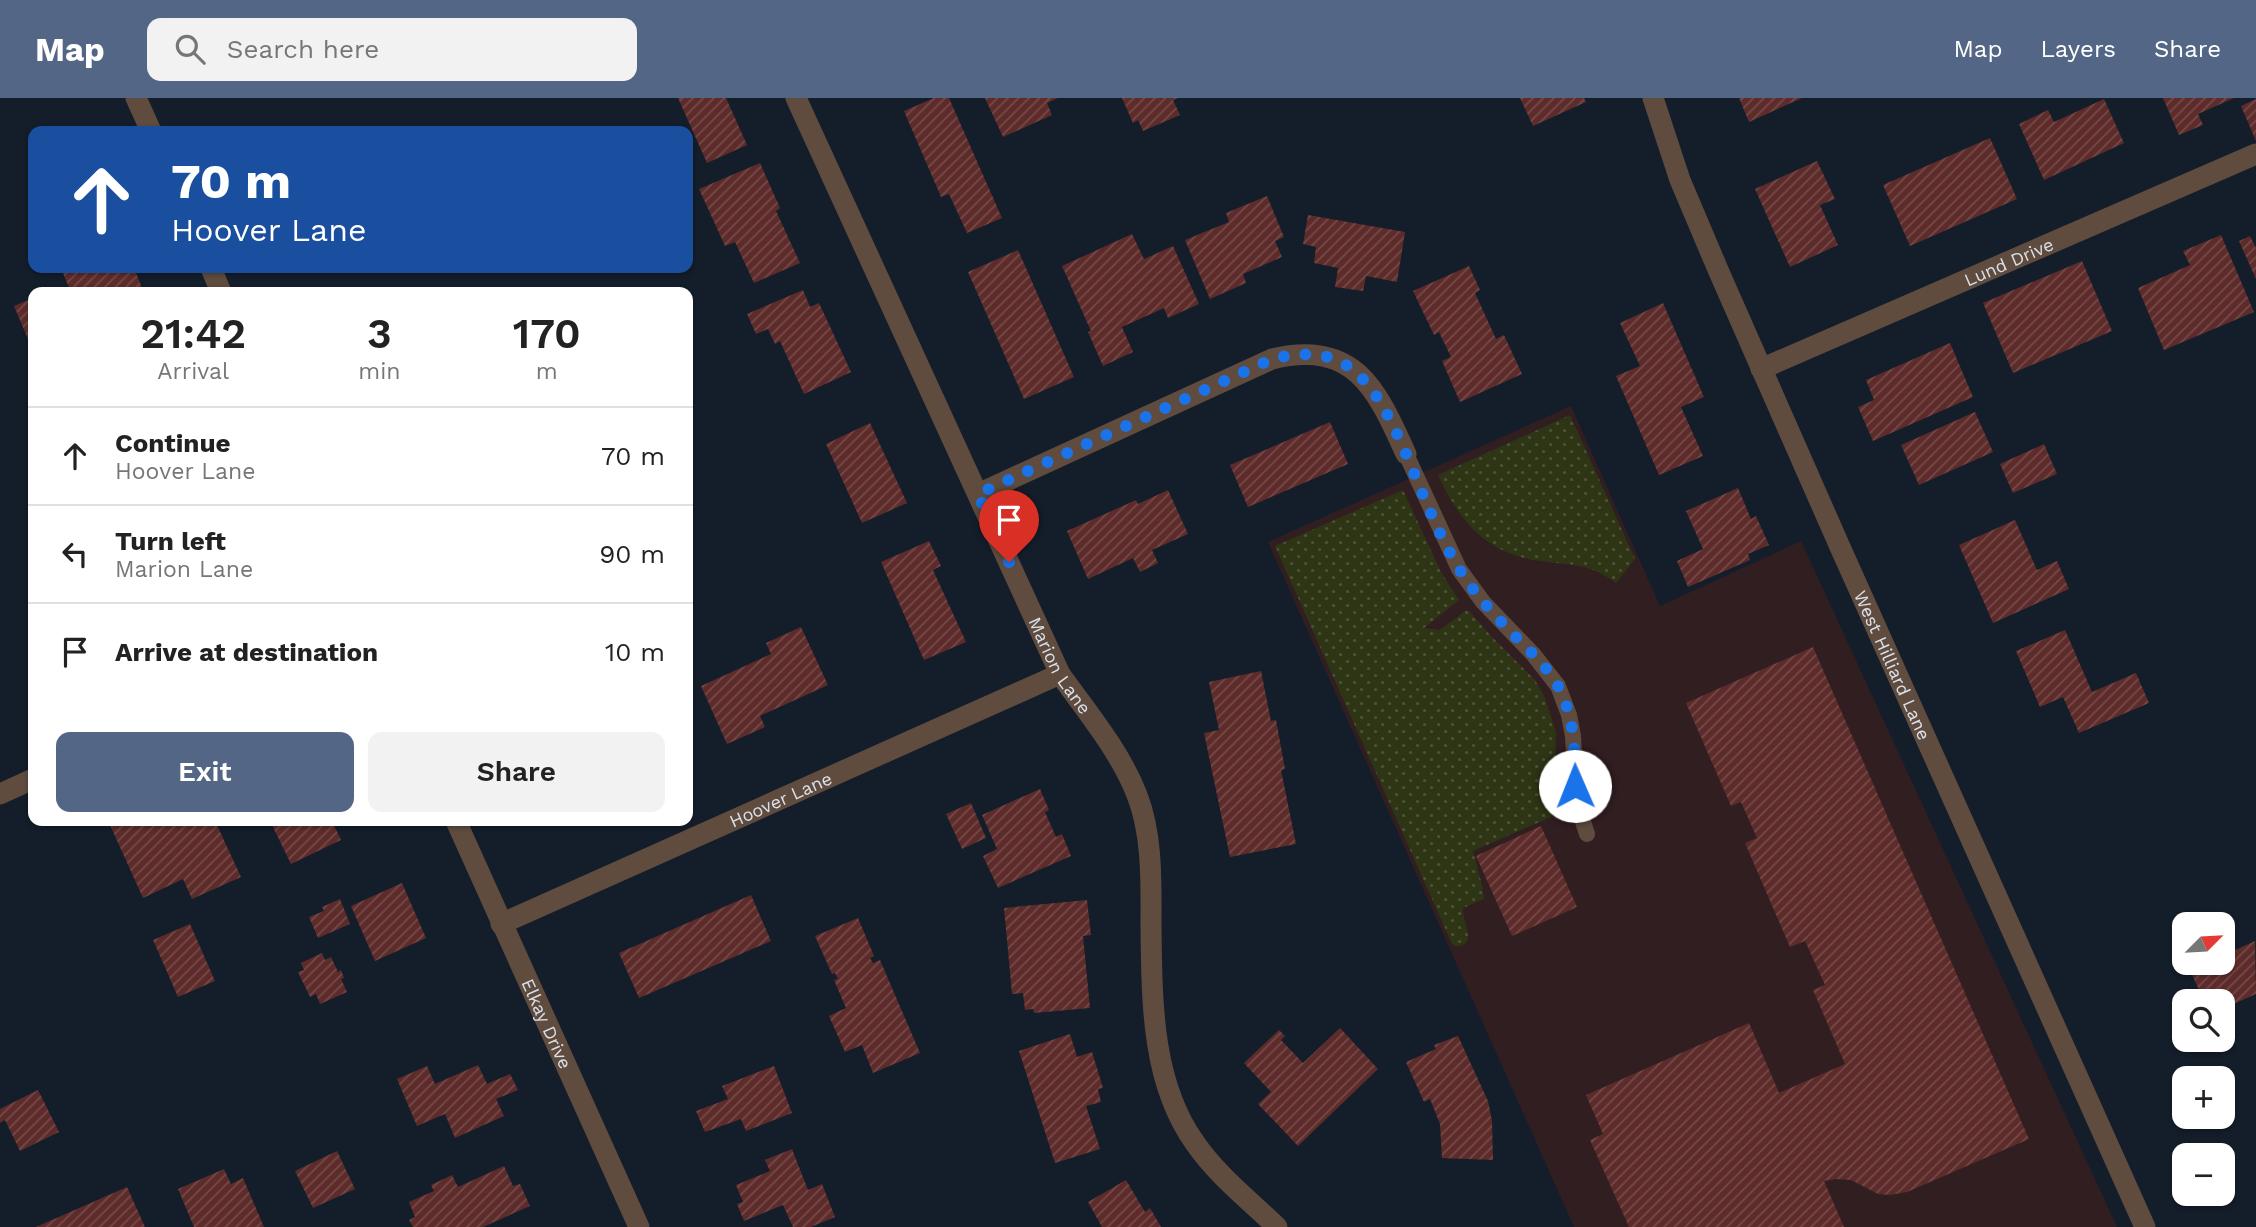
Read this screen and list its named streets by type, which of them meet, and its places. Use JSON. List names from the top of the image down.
{
  "streets": {
    "street": [
      "Lund Drive",
      "Marion Lane",
      "West Hilliard Lane",
      "Hoover Lane",
      "Elkay Drive"
    ]
  },
  "crossings": [
    ["Lund Drive", "West Hilliard Lane"],
    ["Marion Lane", "Hoover Lane"],
    ["Hoover Lane", "Elkay Drive"]
  ],
  "north": "top right",
  "page": {
    "header": "Map",
    "search": "Search here",
    "nav": ["Map", "Layers", "Share"],
    "turn": ["70 m", "Hoover Lane"],
    "eta": [
      "21:42",
      "Arrival",
      "3",
      "min",
      "170",
      "m"
    ],
    "list": [
      {
        "name": "Continue",
        "note": "Hoover Lane",
        "value": "70 m"
      },
      {
        "name": "Turn left",
        "note": "Marion Lane",
        "value": "90 m"
      },
      {
        "name": "Arrive at destination",
        "value": "10 m"
      }
    ],
    "buttons": ["Exit", "Share"],
    "map_buttons": ["+", "−"]
  }
}
